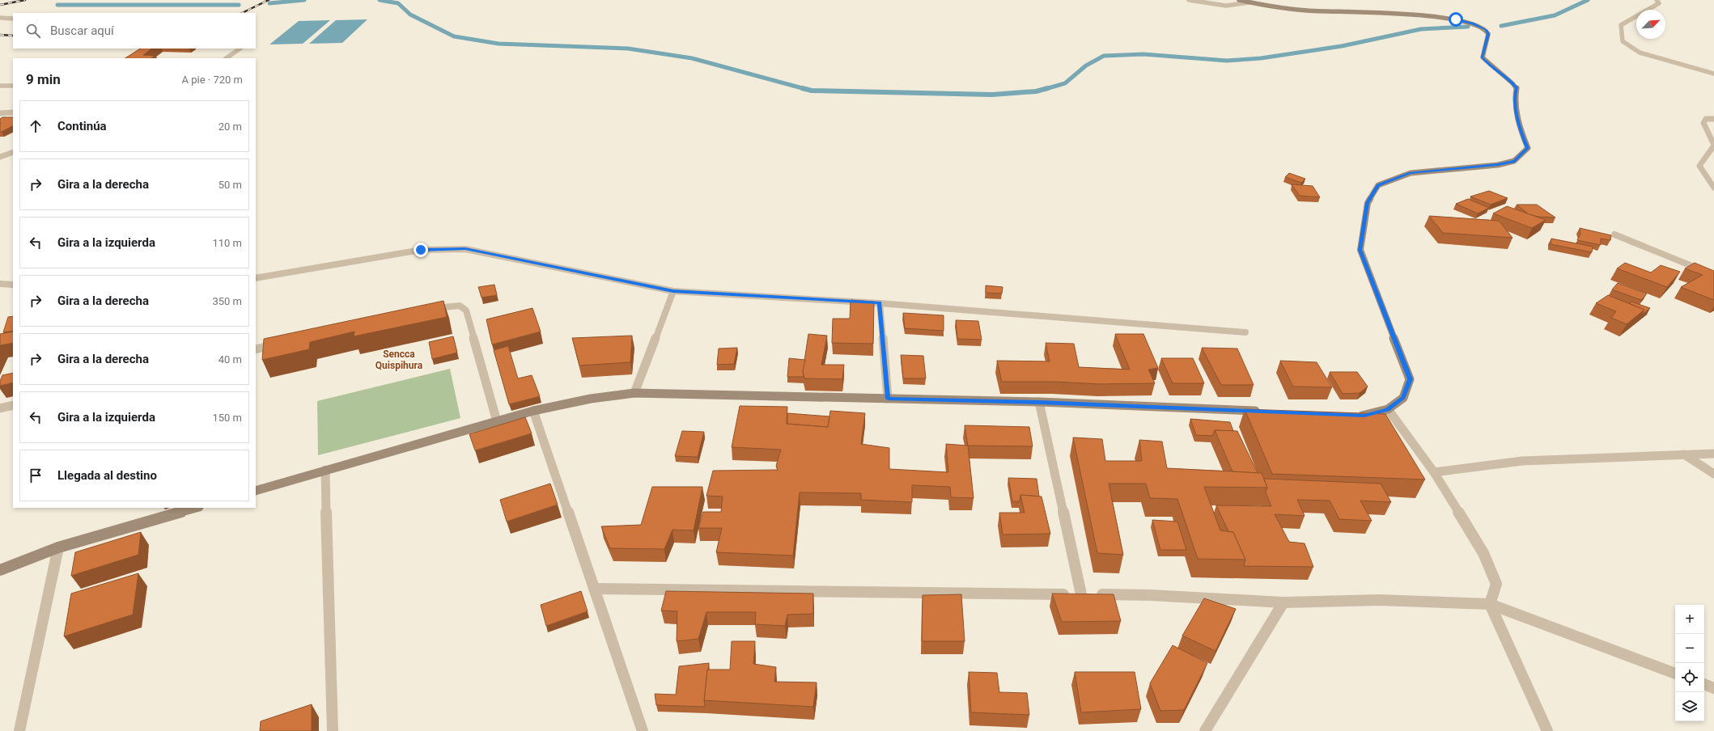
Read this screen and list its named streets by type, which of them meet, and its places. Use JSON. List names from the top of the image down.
{
  "districts": ["Sencca Quispihura"],
  "north": "top right",
  "page": {
    "search": "Buscar aquí",
    "heading": ["9 min", "A pie · 720 m"],
    "list": [
      ["Continúa", "20 m"],
      ["Gira a la derecha", "50 m"],
      ["Gira a la izquierda", "110 m"],
      ["Gira a la derecha", "350 m"],
      ["Gira a la derecha", "40 m"],
      ["Gira a la izquierda", "150 m"],
      "Llegada al destino"
    ],
    "map_buttons": ["+", "−"]
  }
}
